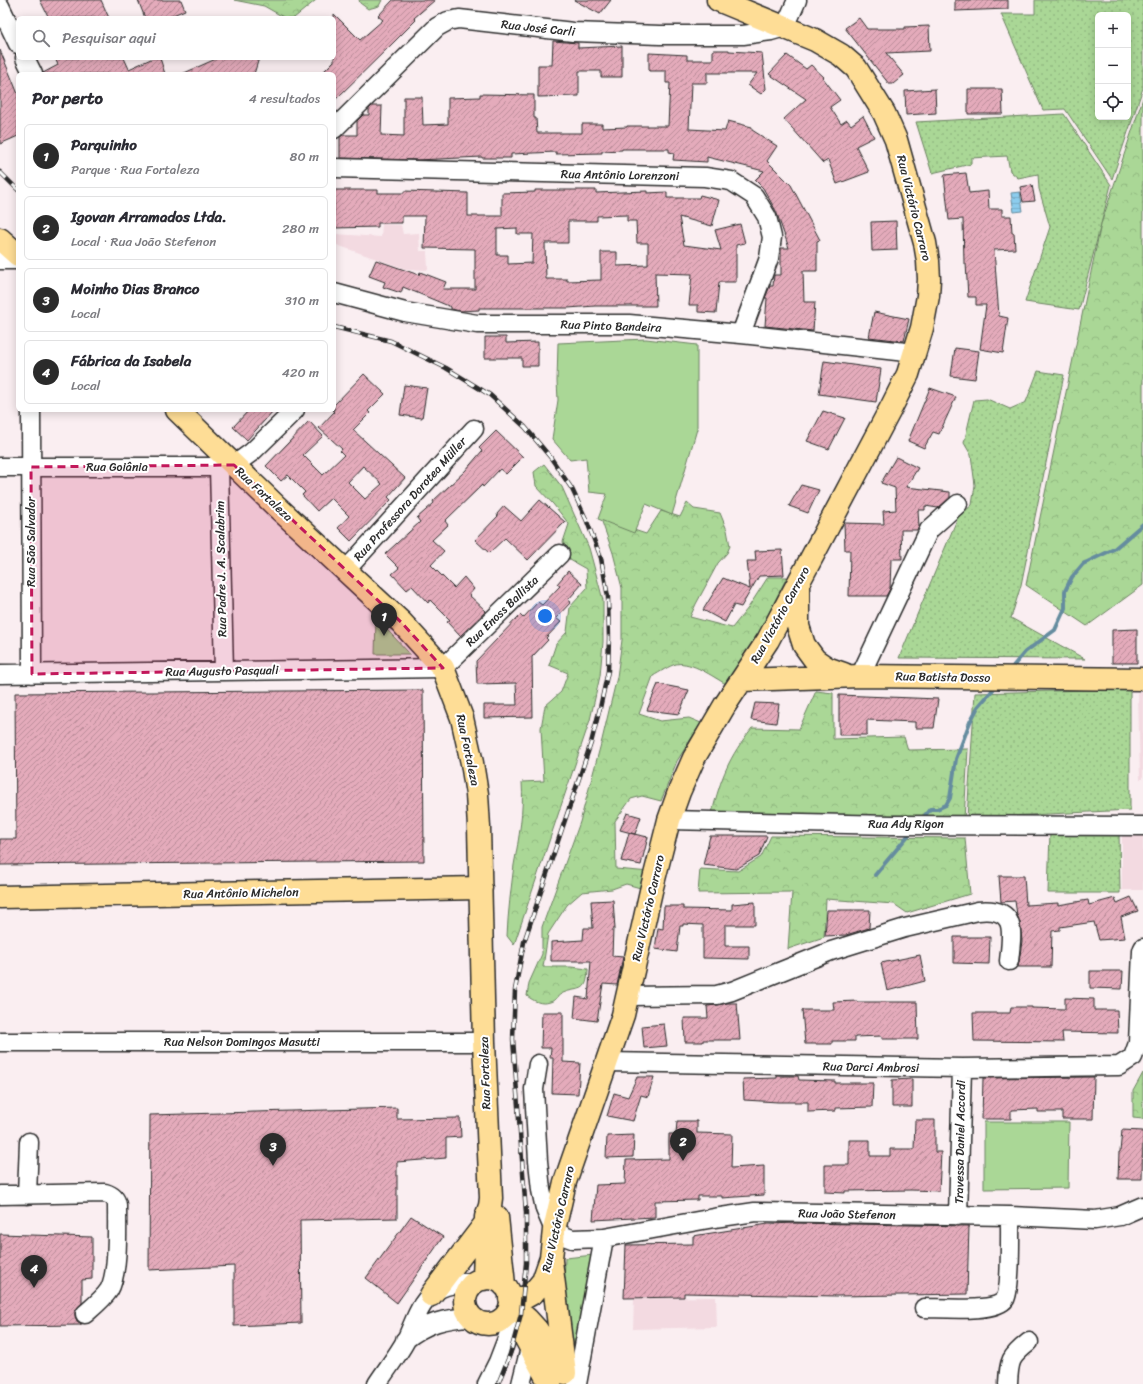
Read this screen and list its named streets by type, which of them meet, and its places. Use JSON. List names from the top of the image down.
{
  "streets": {
    "main road": [
      "Rua Victório Carraro",
      "Rua Fortaleza",
      "Rua Batista Dosso",
      "Rua Antônio Michelon"
    ],
    "street": [
      "Rua José Carli",
      "Rua Antônio Lorenzoni",
      "Rua Pinto Bandeira",
      "Rua Goiânia",
      "Rua Professora Dorotea Müller",
      "Rua São Salvador",
      "Rua Padre J. A. Scalabrim",
      "Rua Enoss Ballista",
      "Rua Augusto Pasquali",
      "Rua Ady Rigon",
      "Rua Nelson Domingos Masutti",
      "Rua Darci Ambrosi",
      "Travessa Daniel Accordi",
      "Rua João Stefenon"
    ]
  },
  "crossings": [
    ["Rua José Carli", "Rua Victório Carraro"],
    ["Rua Antônio Lorenzoni", "Rua Pinto Bandeira"],
    ["Rua Victório Carraro", "Rua Pinto Bandeira"],
    ["Rua Victório Carraro", "Rua Fortaleza"],
    ["Rua Victório Carraro", "Rua Batista Dosso"],
    ["Rua Victório Carraro", "Rua Ady Rigon"],
    ["Rua Victório Carraro", "Rua Darci Ambrosi"],
    ["Rua Victório Carraro", "Rua João Stefenon"],
    ["Rua Goiânia", "Rua Fortaleza"],
    ["Rua Goiânia", "Rua São Salvador"],
    ["Rua Goiânia", "Rua Padre J. A. Scalabrim"],
    ["Rua Fortaleza", "Rua Professora Dorotea Müller"],
    ["Rua Fortaleza", "Rua Padre J. A. Scalabrim"],
    ["Rua Fortaleza", "Rua Enoss Ballista"],
    ["Rua Fortaleza", "Rua Augusto Pasquali"],
    ["Rua Fortaleza", "Rua Antônio Michelon"],
    ["Rua Fortaleza", "Rua Nelson Domingos Masutti"],
    ["Rua São Salvador", "Rua Augusto Pasquali"],
    ["Rua Padre J. A. Scalabrim", "Rua Augusto Pasquali"],
    ["Rua Enoss Ballista", "Rua Augusto Pasquali"],
    ["Rua Darci Ambrosi", "Travessa Daniel Accordi"],
    ["Travessa Daniel Accordi", "Rua João Stefenon"]
  ],
  "page": {
    "map_buttons": ["+", "−"],
    "search": "Pesquisar aqui",
    "heading": ["Por perto", "4 resultados"],
    "list": [
      {
        "mark": "1",
        "name": "Parquinho",
        "note": "Parque · Rua Fortaleza",
        "value": "80 m"
      },
      {
        "mark": "2",
        "name": "Igovan Arramados Ltda.",
        "note": "Local · Rua João Stefenon",
        "value": "280 m"
      },
      {
        "mark": "3",
        "name": "Moinho Dias Branco",
        "note": "Local",
        "value": "310 m"
      },
      {
        "mark": "4",
        "name": "Fábrica da Isabela",
        "note": "Local",
        "value": "420 m"
      }
    ],
    "pins": [
      "1",
      "2",
      "3",
      "4"
    ]
  }
}
